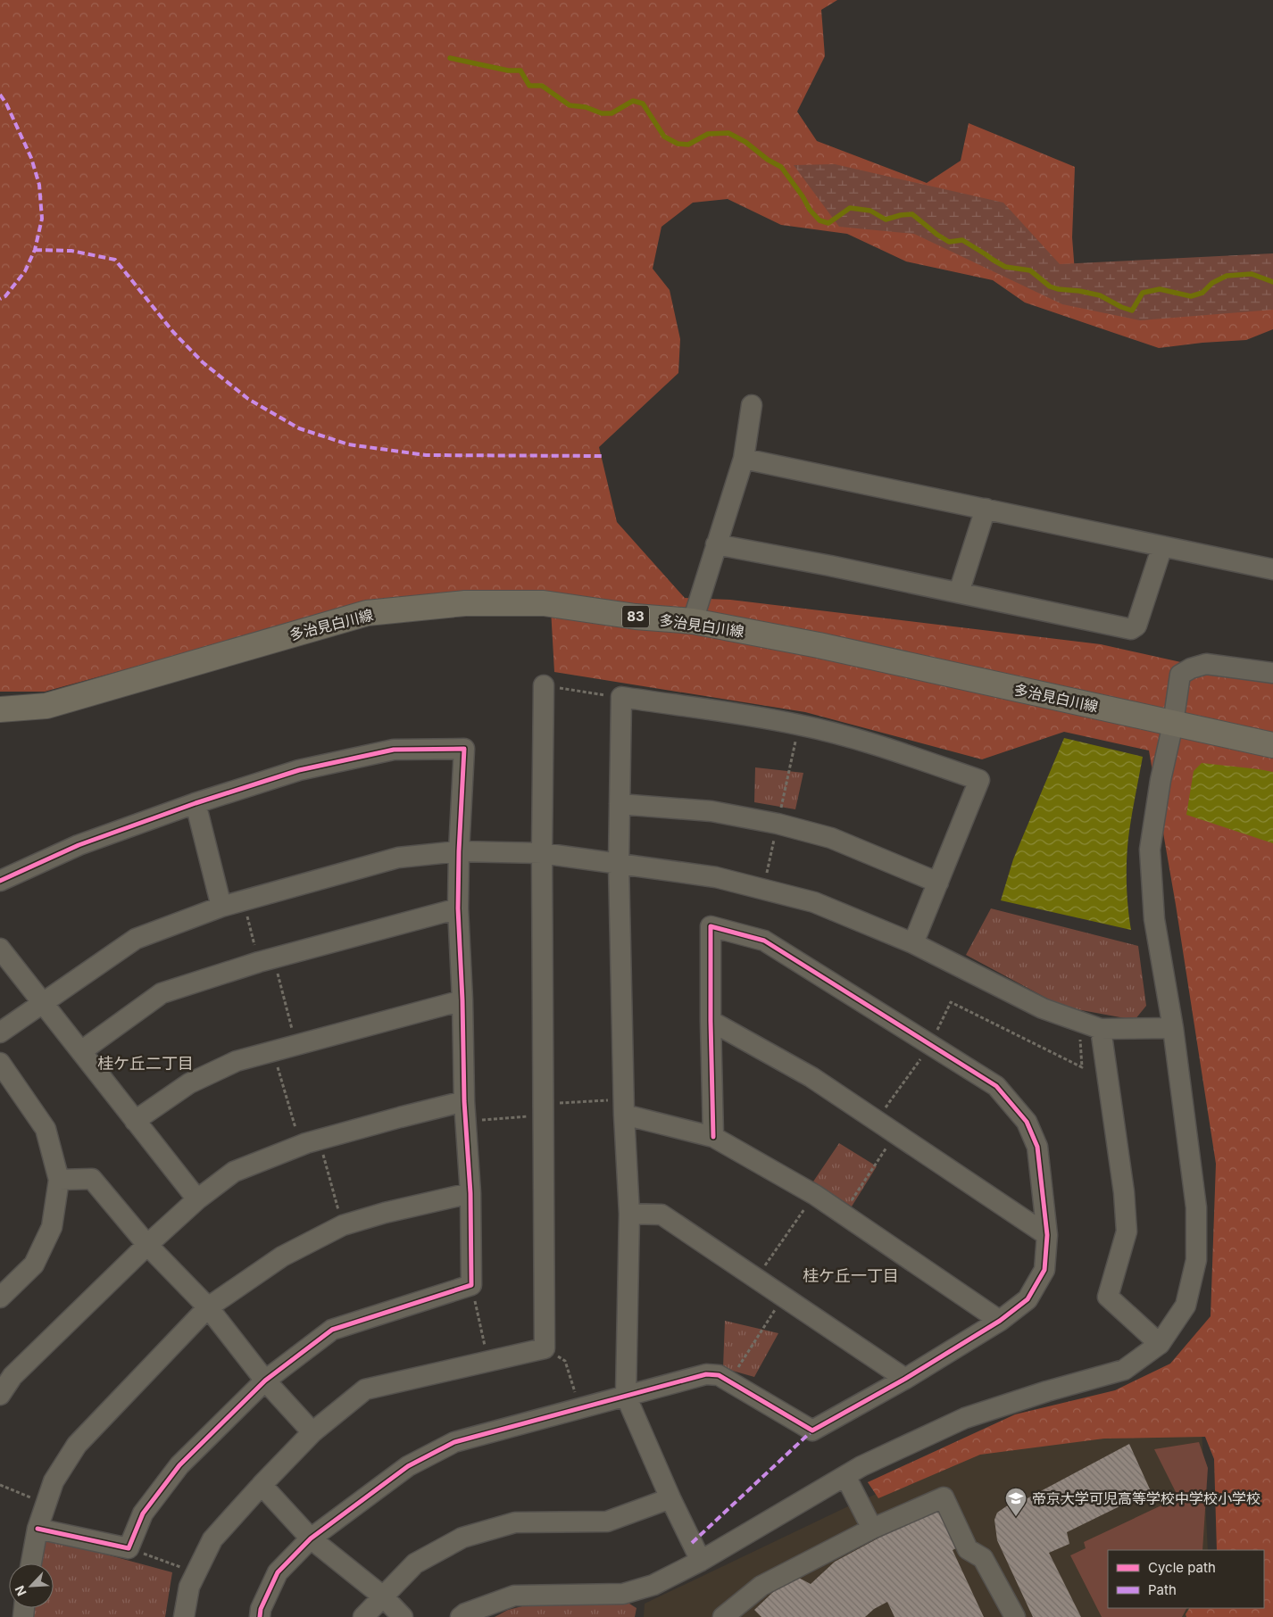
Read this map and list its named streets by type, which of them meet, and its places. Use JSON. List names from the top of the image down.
{
  "streets": {
    "main road": ["83", "多治見白川線"]
  },
  "districts": ["桂ケ丘二丁目", "桂ケ丘一丁目"],
  "places": {
    "school or university": ["帝京大学可児高等学校中学校小学校"]
  },
  "legend": ["Cycle path", "Path"],
  "north": "bottom left"
}
